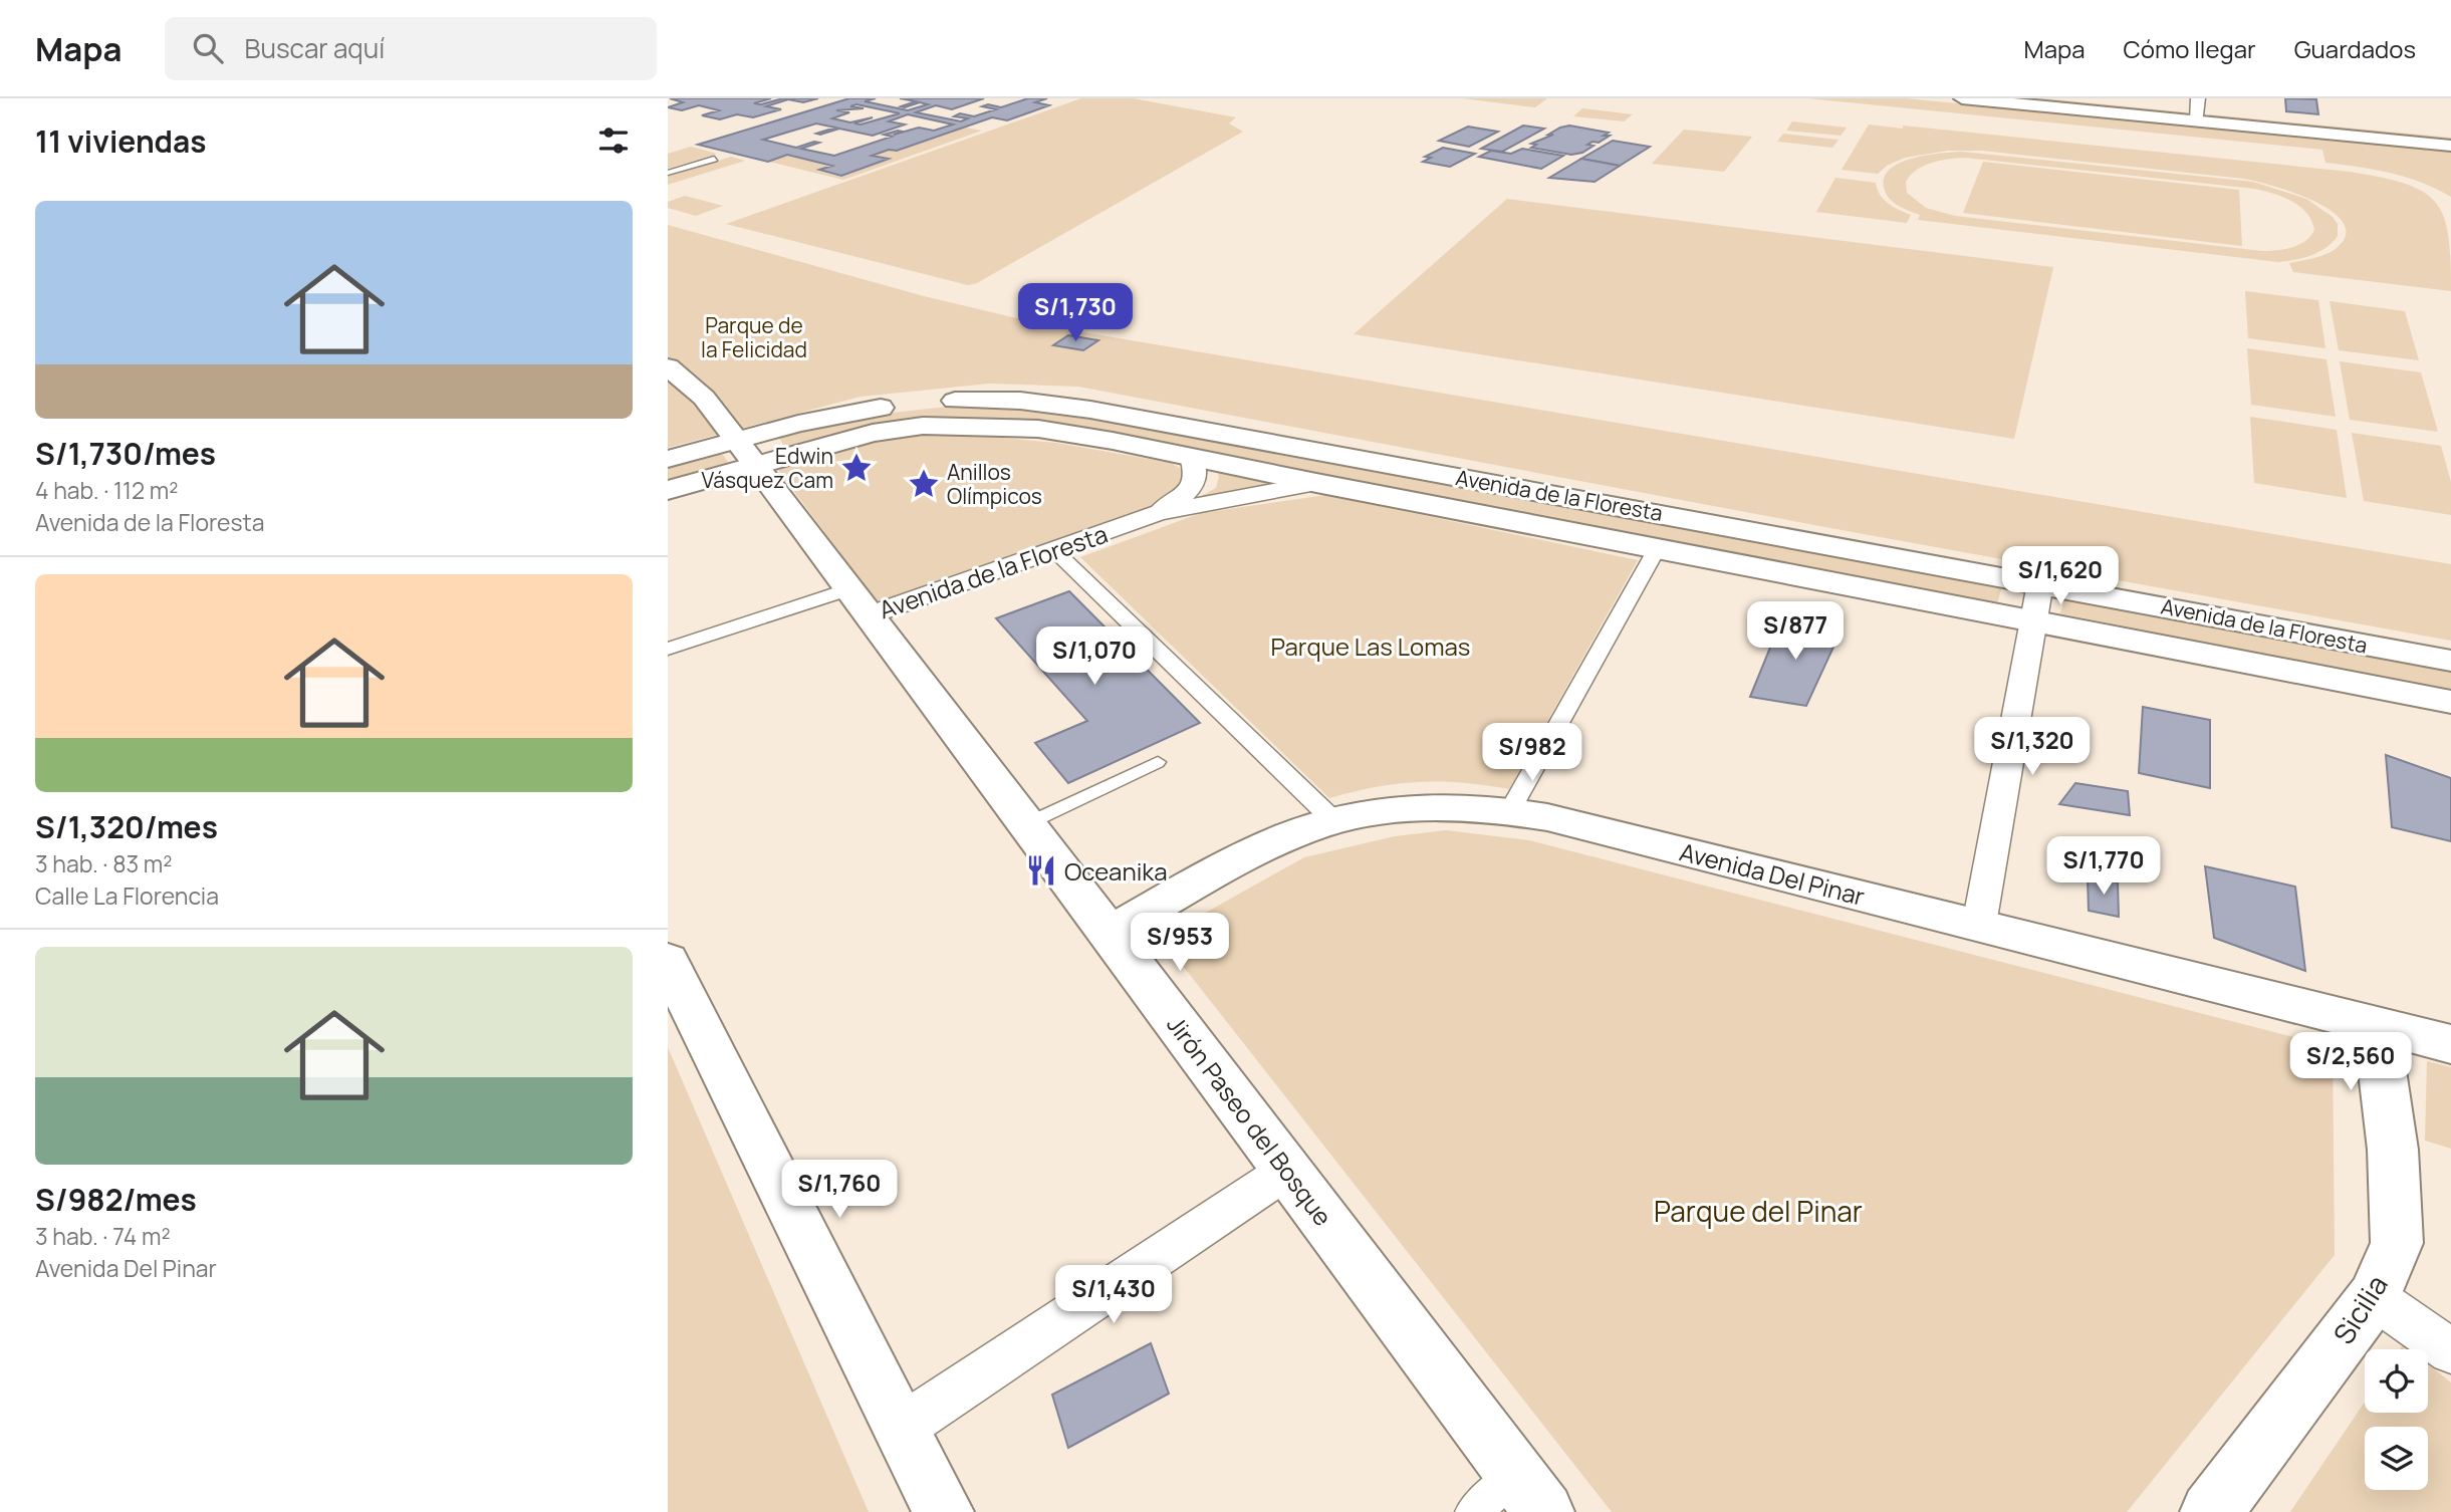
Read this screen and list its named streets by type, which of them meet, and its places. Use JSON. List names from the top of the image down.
{
  "streets": {
    "main road": [
      "Avenida de la Floresta",
      "Avenida Del Pinar",
      "Jirón Paseo del Bosque",
      "Sicilia"
    ]
  },
  "crossings": [
    ["Avenida de la Floresta", "Jirón Paseo del Bosque"],
    ["Avenida Del Pinar", "Jirón Paseo del Bosque"],
    ["Avenida Del Pinar", "Sicilia"]
  ],
  "parks": ["Parque de la Felicidad", "Parque Las Lomas", "Parque del Pinar"],
  "places": {
    "place": ["Edwin Vásquez Cam", "Anillos Olímpicos"],
    "restaurant": ["Oceanika"]
  },
  "page": {
    "header": "Mapa",
    "search": "Buscar aquí",
    "nav": ["Mapa", "Cómo llegar", "Guardados"],
    "heading": "11 viviendas",
    "list": [
      {
        "name": "S/1,730/mes",
        "note": "4 hab. · 112 m² · Avenida de la Floresta"
      },
      {
        "name": "S/1,320/mes",
        "note": "3 hab. · 83 m² · Calle La Florencia"
      },
      {
        "name": "S/982/mes",
        "note": "3 hab. · 74 m² · Avenida Del Pinar"
      }
    ],
    "price": [
      "S/1,730",
      "S/1,620",
      "S/877",
      "S/1,070",
      "S/1,320",
      "S/982",
      "S/1,770",
      "S/953",
      "S/2,560",
      "S/1,760",
      "S/1,430"
    ]
  }
}
